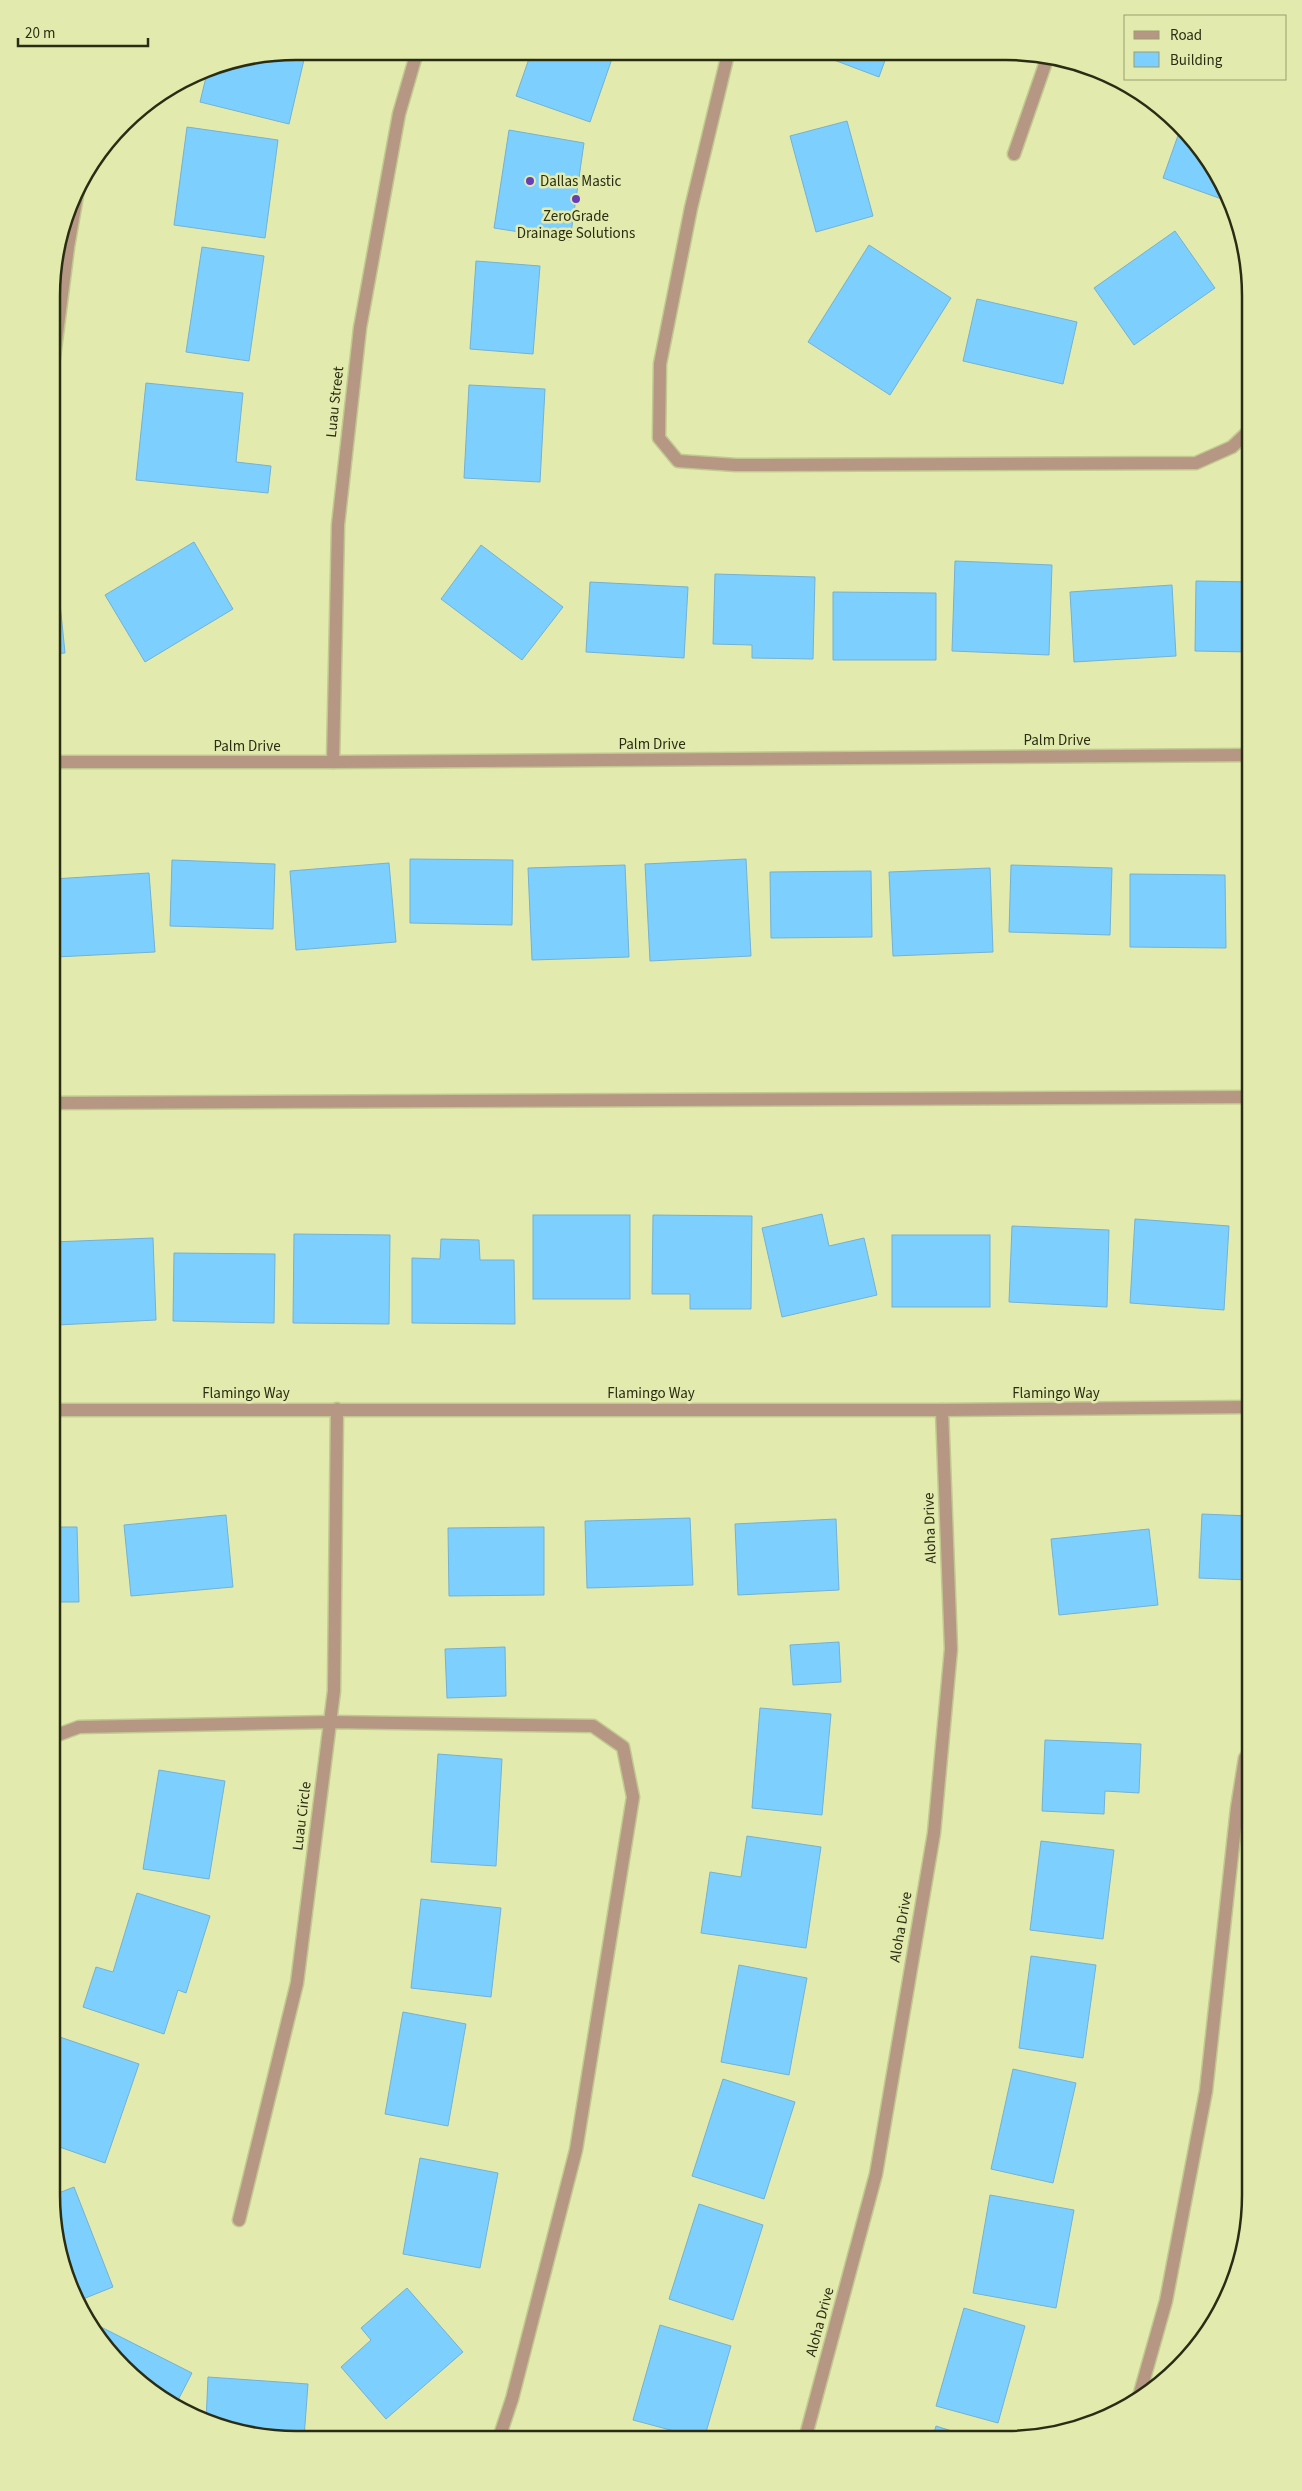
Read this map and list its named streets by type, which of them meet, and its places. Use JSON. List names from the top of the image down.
{
  "streets": {
    "street": [
      "Luau Street",
      "Palm Drive",
      "Flamingo Way",
      "Aloha Drive",
      "Luau Circle"
    ]
  },
  "crossings": [
    ["Luau Street", "Palm Drive"],
    ["Flamingo Way", "Aloha Drive"],
    ["Flamingo Way", "Luau Circle"]
  ],
  "places": ["Dallas Mastic", "ZeroGrade Drainage Solutions"],
  "legend": ["Road", "Building"],
  "scale_bar": "20 m"
}
